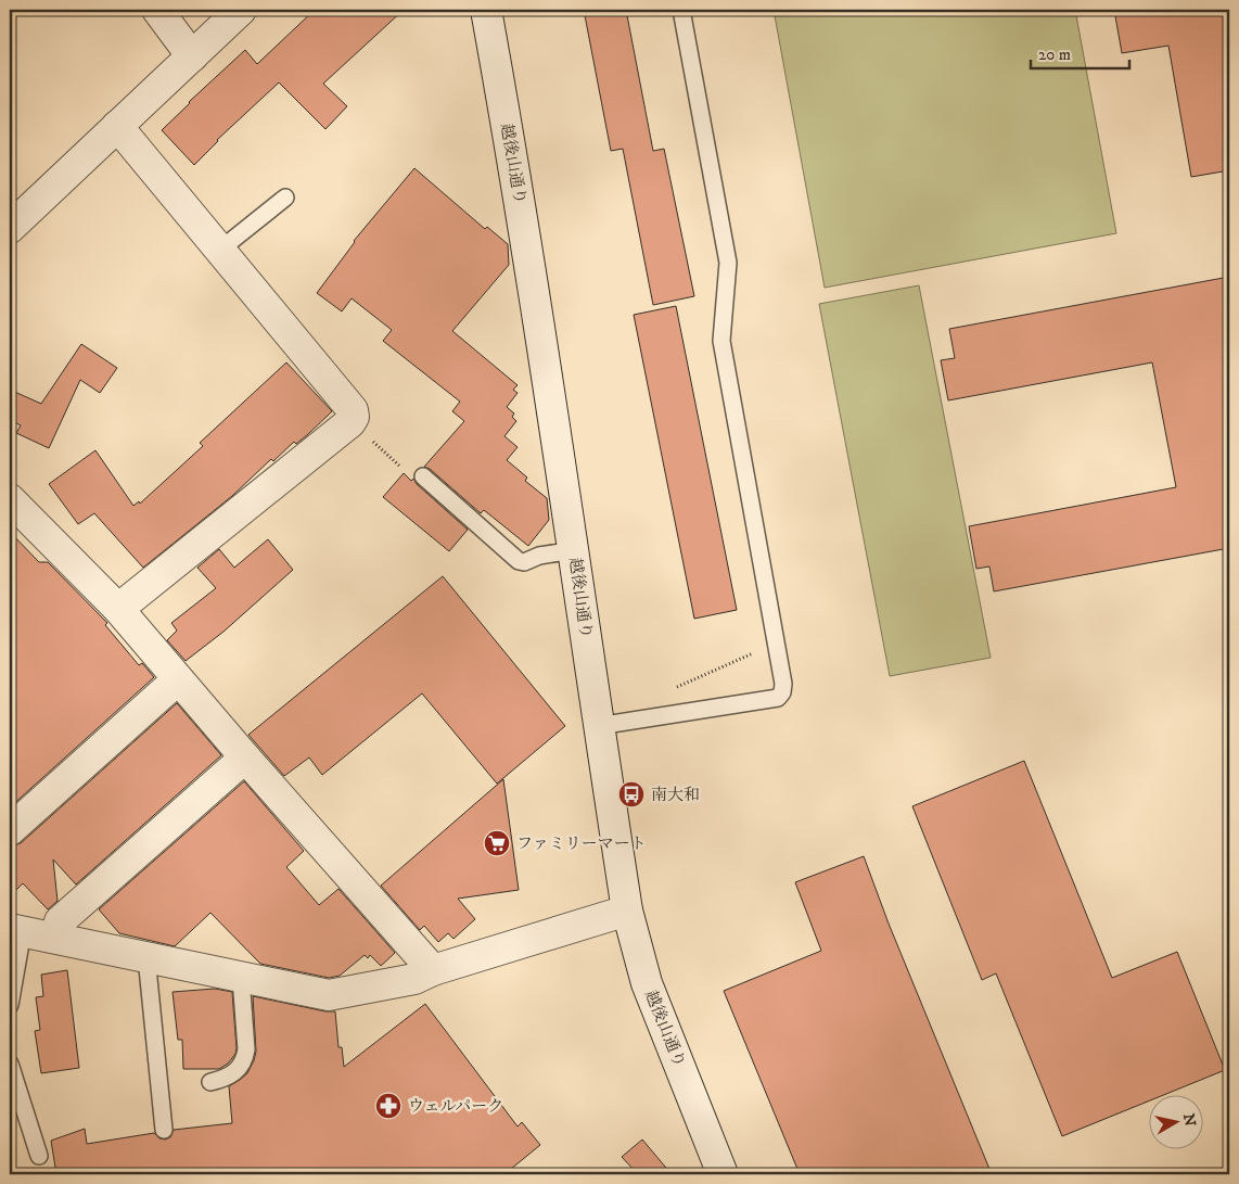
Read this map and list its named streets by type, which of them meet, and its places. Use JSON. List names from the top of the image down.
{
  "streets": {
    "street": ["越後山通り"]
  },
  "places": {
    "bus stop": ["南大和"],
    "supermarket": ["ファミリーマート"],
    "pharmacy": ["ウェルパーク"]
  },
  "scale_bar": "20 m",
  "north": "right"
}
